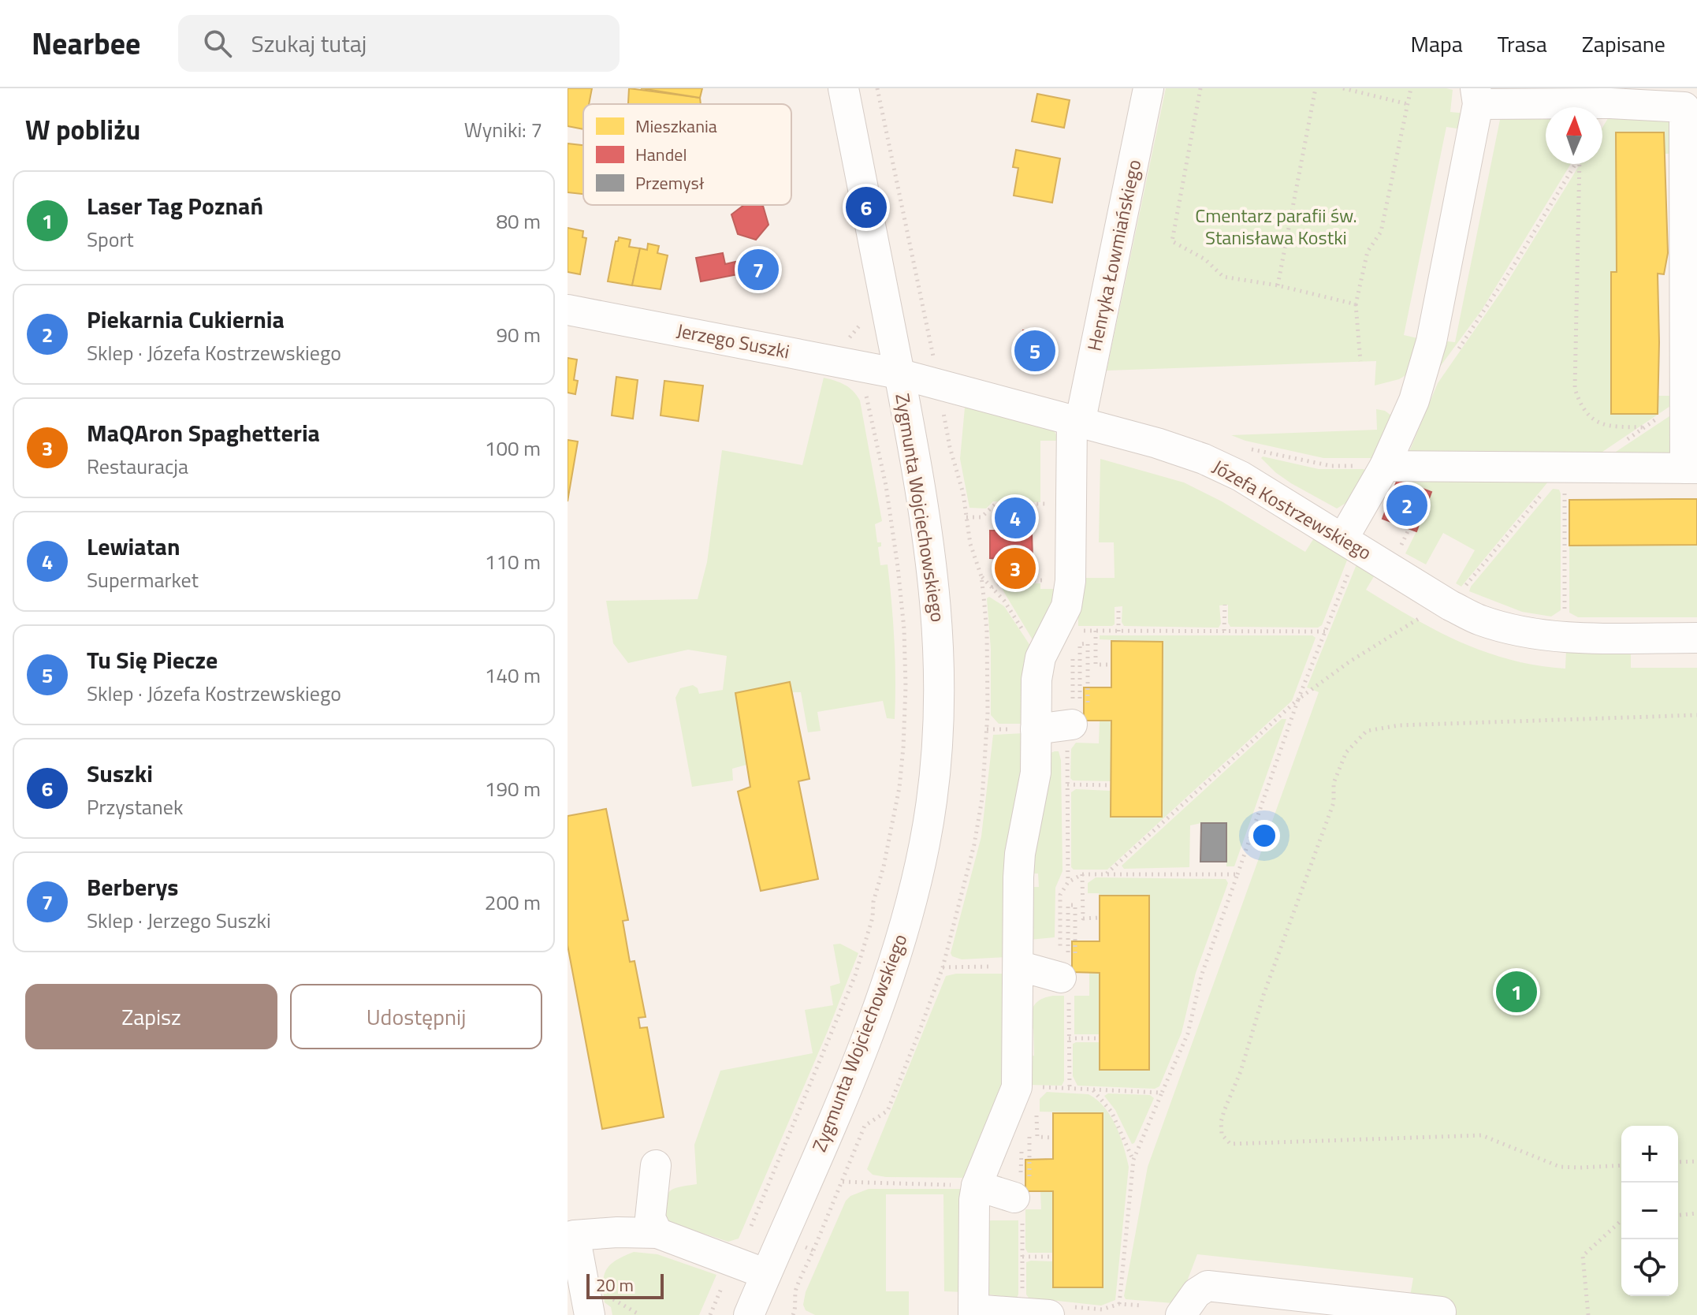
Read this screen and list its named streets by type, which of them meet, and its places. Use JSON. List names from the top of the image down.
{
  "streets": {
    "street": [
      "Henryka Łowmiańskiego",
      "Jerzego Suszki",
      "Zygmunta Wojciechowskiego",
      "Józefa Kostrzewskiego"
    ]
  },
  "crossings": [
    ["Henryka Łowmiańskiego", "Józefa Kostrzewskiego"],
    ["Jerzego Suszki", "Zygmunta Wojciechowskiego"],
    ["Jerzego Suszki", "Józefa Kostrzewskiego"],
    ["Zygmunta Wojciechowskiego", "Józefa Kostrzewskiego"]
  ],
  "parks": ["Cmentarz parafii św. Stanisława Kostki"],
  "legend": ["Mieszkania", "Handel", "Przemysł"],
  "scale_bar": "20 m",
  "north": "top",
  "page": {
    "header": "Nearbee",
    "search": "Szukaj tutaj",
    "nav": ["Mapa", "Trasa", "Zapisane"],
    "heading": ["W pobliżu", "Wyniki: 7"],
    "list": [
      {
        "mark": "1",
        "name": "Laser Tag Poznań",
        "note": "Sport",
        "value": "80 m"
      },
      {
        "mark": "2",
        "name": "Piekarnia Cukiernia",
        "note": "Sklep · Józefa Kostrzewskiego",
        "value": "90 m"
      },
      {
        "mark": "3",
        "name": "MaQAron Spaghetteria",
        "note": "Restauracja",
        "value": "100 m"
      },
      {
        "mark": "4",
        "name": "Lewiatan",
        "note": "Supermarket",
        "value": "110 m"
      },
      {
        "mark": "5",
        "name": "Tu Się Piecze",
        "note": "Sklep · Józefa Kostrzewskiego",
        "value": "140 m"
      },
      {
        "mark": "6",
        "name": "Suszki",
        "note": "Przystanek",
        "value": "190 m"
      },
      {
        "mark": "7",
        "name": "Berberys",
        "note": "Sklep · Jerzego Suszki",
        "value": "200 m"
      }
    ],
    "pins": [
      "6",
      "7",
      "5",
      "2",
      "4",
      "3",
      "1"
    ],
    "buttons": ["Zapisz", "Udostępnij"],
    "map_buttons": ["+", "−"],
    "scale": "20 m"
  }
}
